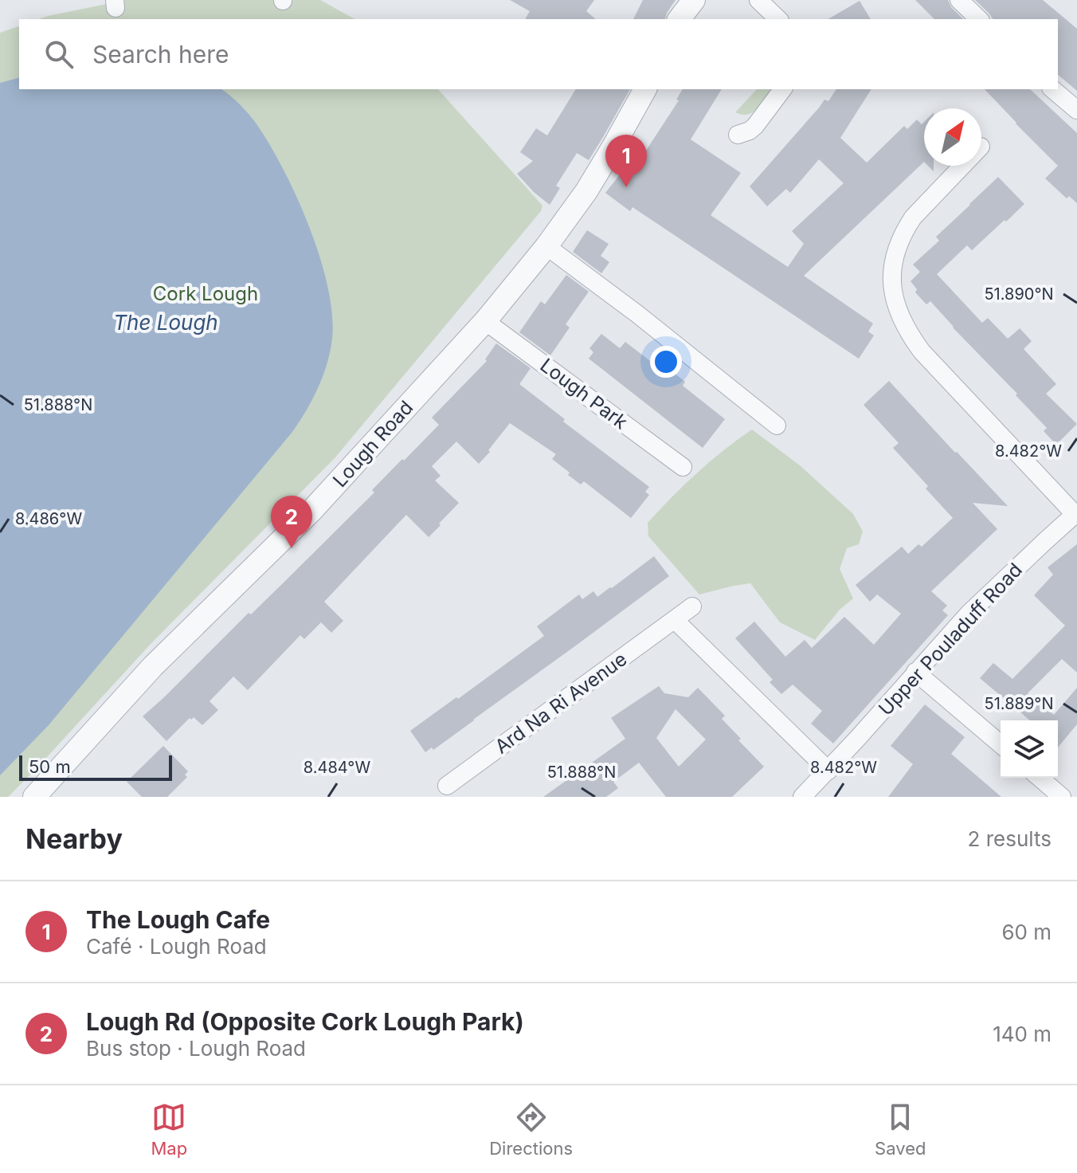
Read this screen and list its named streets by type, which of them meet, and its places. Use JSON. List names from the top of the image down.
{
  "streets": {
    "street": [
      "Lough Park",
      "Lough Road",
      "Upper Pouladuff Road",
      "Ard Na Ri Avenue"
    ]
  },
  "crossings": [
    ["Lough Park", "Lough Road"]
  ],
  "water": ["The Lough"],
  "parks": ["Cork Lough"],
  "scale_bar": "50 m",
  "north": "top right",
  "page": {
    "search": "Search here",
    "pins": ["1", "2"],
    "scale": "50 m",
    "heading": ["Nearby", "2 results"],
    "list": [
      {
        "mark": "1",
        "name": "The Lough Cafe",
        "note": "Café · Lough Road",
        "value": "60 m"
      },
      {
        "mark": "2",
        "name": "Lough Rd (Opposite Cork Lough Park)",
        "note": "Bus stop · Lough Road",
        "value": "140 m"
      }
    ],
    "nav": ["Map", "Directions", "Saved"]
  },
  "coordinates": [
    "51.890°N",
    "51.888°N",
    "8.482°W",
    "8.486°W",
    "51.889°N",
    "8.484°W"
  ]
}
